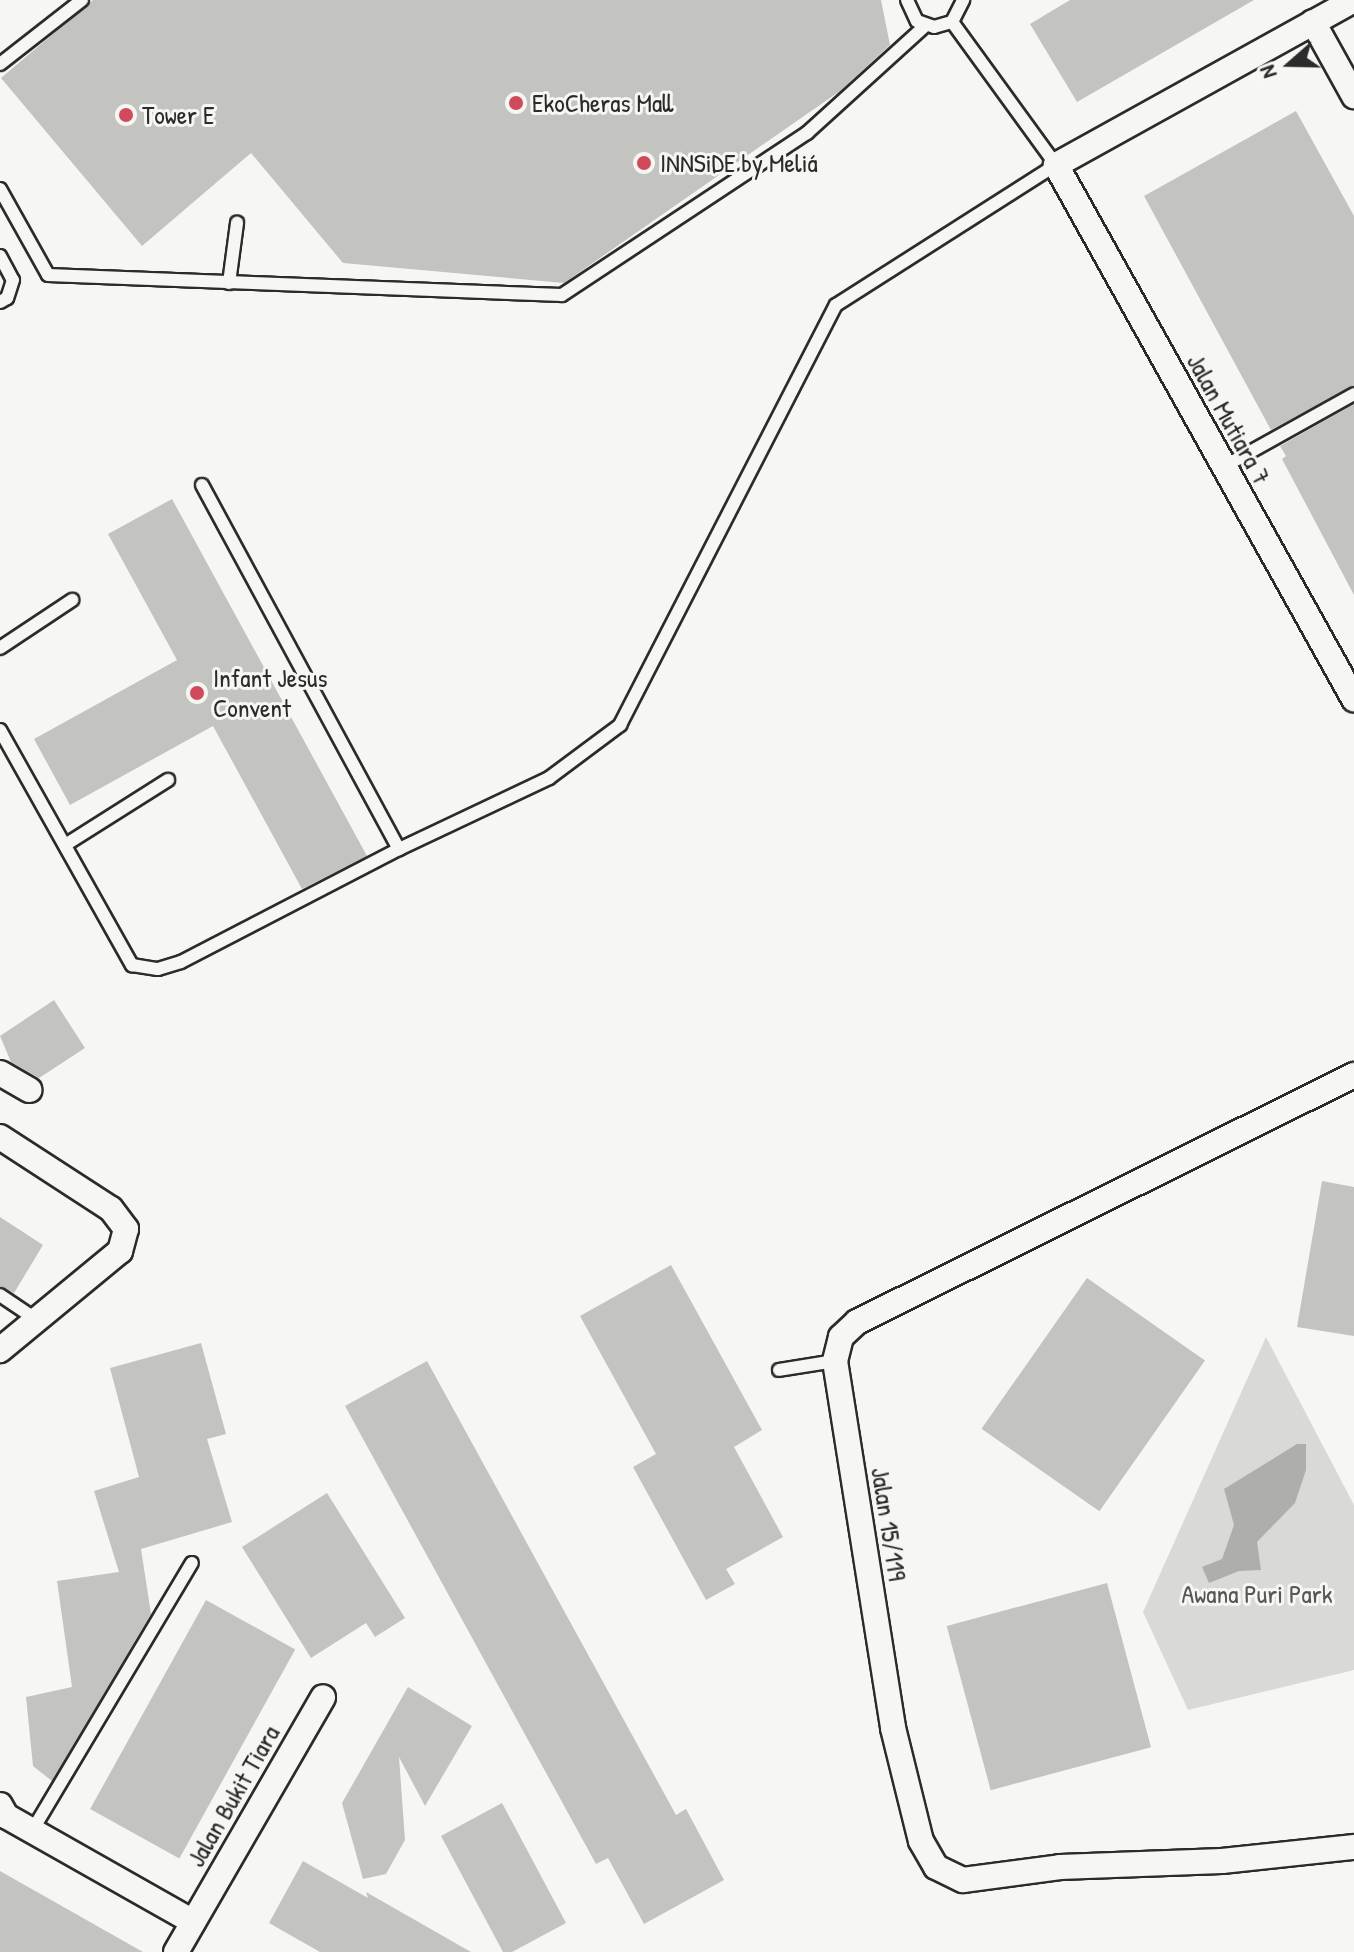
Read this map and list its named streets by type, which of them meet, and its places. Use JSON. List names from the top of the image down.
{
  "streets": {
    "street": ["Jalan Mutiara 7", "Jalan 15/119", "Jalan Bukit Tiara"]
  },
  "parks": ["Awana Puri Park"],
  "places": [
    "EkoCheras Mall",
    "Tower E",
    "INNSiDE by Meliá",
    "Infant Jesus Convent"
  ],
  "north": "left"
}
